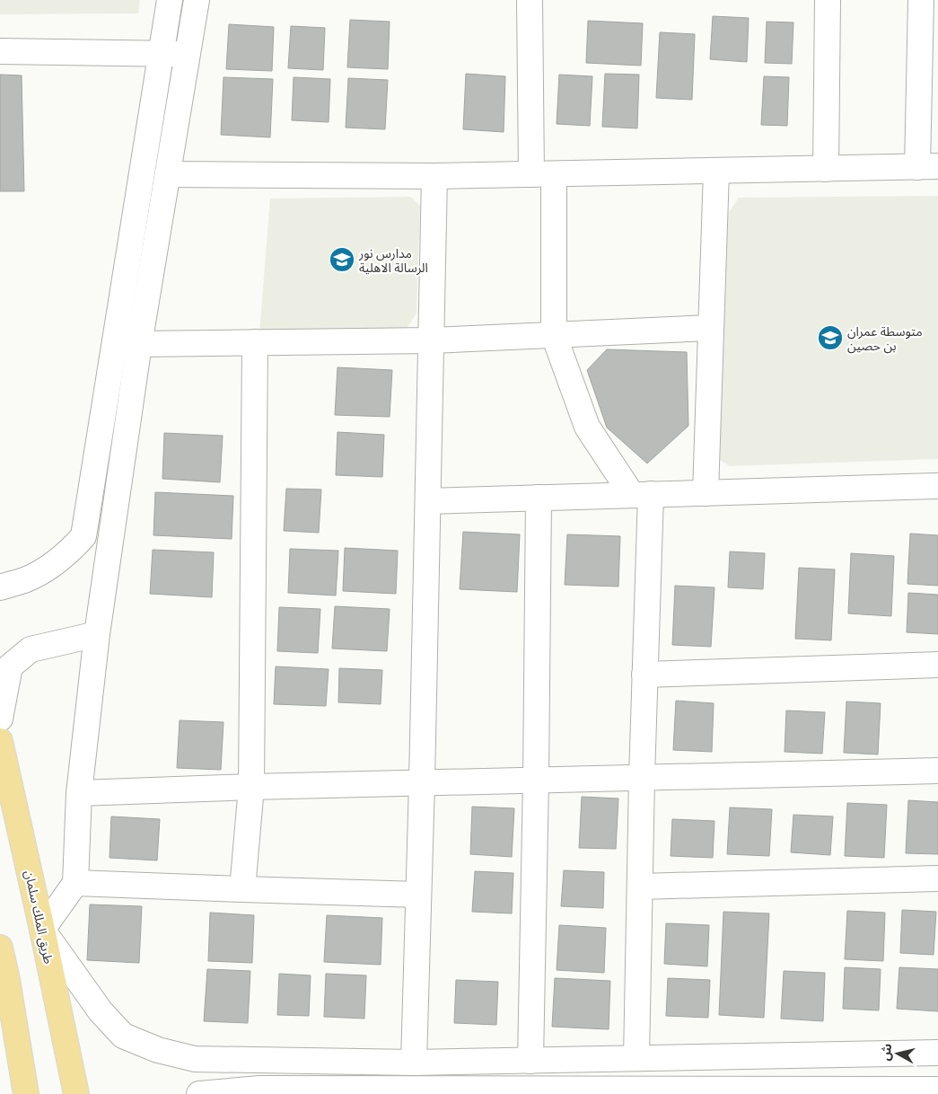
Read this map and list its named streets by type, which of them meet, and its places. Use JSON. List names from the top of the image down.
{
  "streets": {
    "main road": ["طريق الملك سلمان"]
  },
  "places": {
    "school or university": ["مدارس نور الرسالة الاهلية", "متوسطة عمران بن حصين"]
  },
  "north": "left"
}
